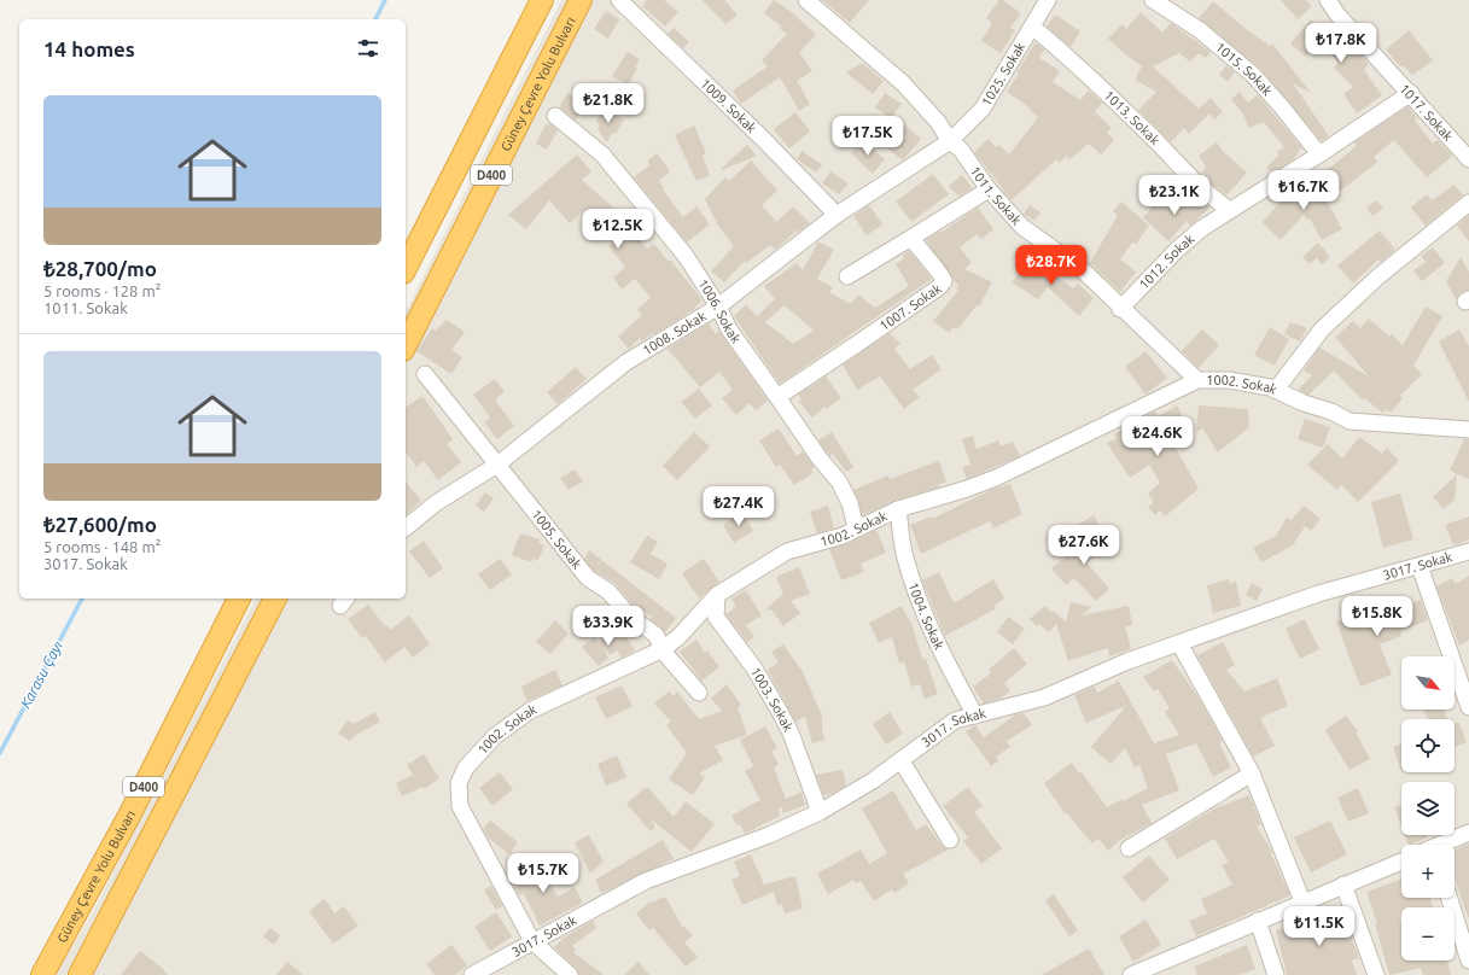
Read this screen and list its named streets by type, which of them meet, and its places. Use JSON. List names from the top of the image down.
{
  "streets": {
    "highway": ["Güney Çevre Yolu Bulvarı", "D400"],
    "street": [
      "1015. Sokak",
      "1025. Sokak",
      "1009. Sokak",
      "1017. Sokak",
      "1013. Sokak",
      "1011. Sokak",
      "1012. Sokak",
      "1007. Sokak",
      "1006. Sokak",
      "1008. Sokak",
      "1002. Sokak",
      "1005. Sokak",
      "3017. Sokak",
      "1004. Sokak",
      "1003. Sokak"
    ]
  },
  "crossings": [
    ["1015. Sokak", "1012. Sokak"],
    ["1025. Sokak", "1013. Sokak"],
    ["1025. Sokak", "1011. Sokak"],
    ["1025. Sokak", "1008. Sokak"],
    ["1009. Sokak", "1008. Sokak"],
    ["1017. Sokak", "1012. Sokak"],
    ["1013. Sokak", "1012. Sokak"],
    ["1011. Sokak", "1012. Sokak"],
    ["1011. Sokak", "1008. Sokak"],
    ["1011. Sokak", "1002. Sokak"],
    ["1007. Sokak", "1006. Sokak"],
    ["1006. Sokak", "1008. Sokak"],
    ["1006. Sokak", "1002. Sokak"],
    ["1008. Sokak", "1005. Sokak"],
    ["1002. Sokak", "1005. Sokak"],
    ["1002. Sokak", "3017. Sokak"],
    ["1002. Sokak", "1004. Sokak"],
    ["1002. Sokak", "1003. Sokak"],
    ["3017. Sokak", "1004. Sokak"],
    ["3017. Sokak", "1003. Sokak"]
  ],
  "water": ["Karasu Çayı"],
  "north": "bottom right",
  "page": {
    "heading": "14 homes",
    "price": [
      "₺17.8K",
      "₺21.8K",
      "₺17.5K",
      "₺16.7K",
      "₺23.1K",
      "₺12.5K",
      "₺28.7K",
      "₺24.6K",
      "₺27.4K",
      "₺27.6K",
      "₺15.8K",
      "₺33.9K",
      "₺15.7K",
      "₺11.5K"
    ],
    "list": [
      {
        "name": "₺28,700/mo",
        "note": "5 rooms · 128 m² · 1011. Sokak"
      },
      {
        "name": "₺27,600/mo",
        "note": "5 rooms · 148 m² · 3017. Sokak"
      }
    ],
    "map_buttons": ["+", "−"]
  }
}
